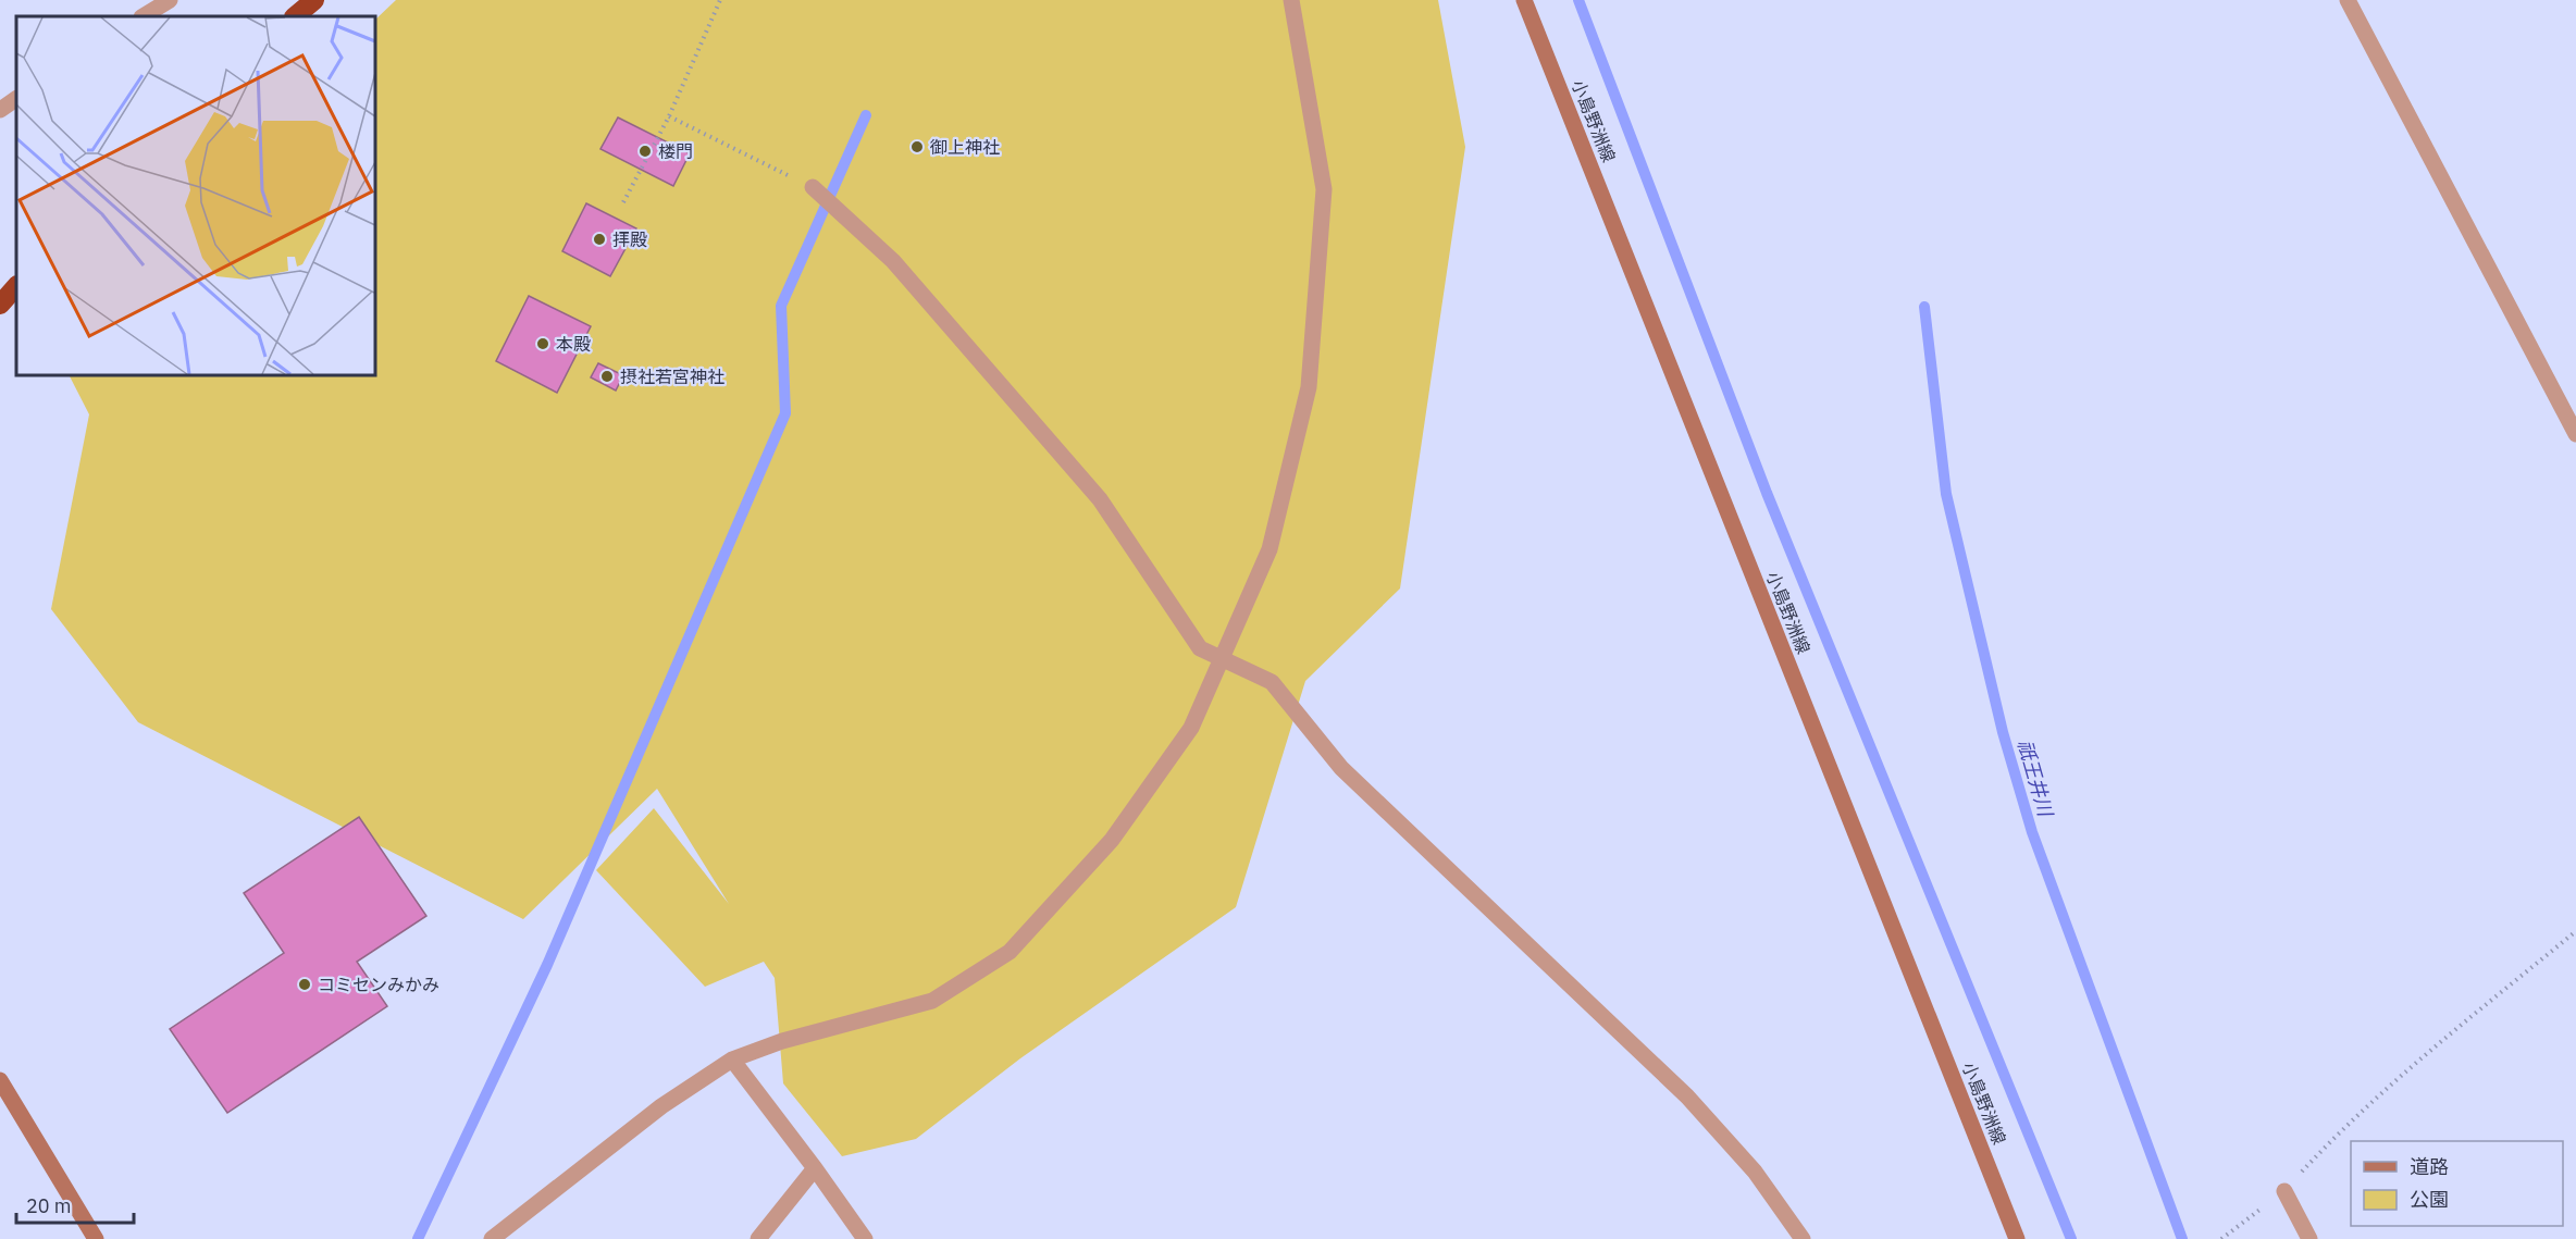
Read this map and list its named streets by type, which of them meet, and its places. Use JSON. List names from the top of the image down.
{
  "streets": {
    "main road": ["小島野洲線"]
  },
  "water": ["祇王井川"],
  "places": [
    "御上神社",
    "楼門",
    "拝殿",
    "本殿",
    "摂社若宮神社",
    "コミセンみかみ"
  ],
  "legend": ["道路", "公園"],
  "scale_bar": "20 m"
}
